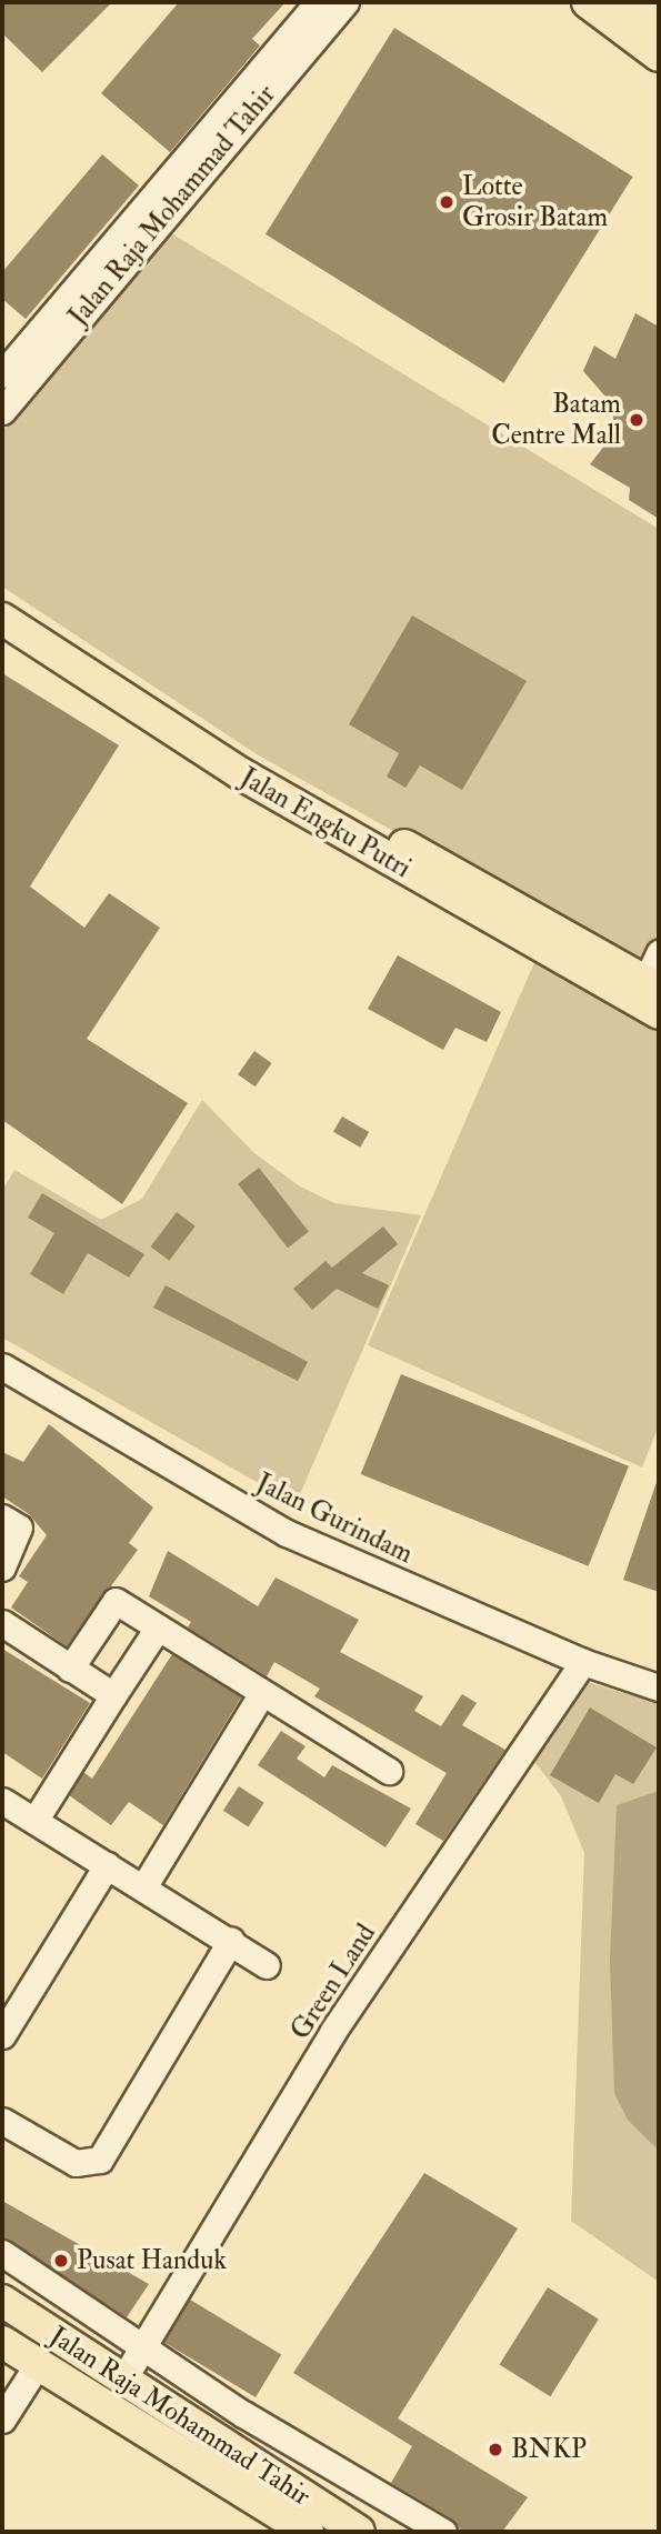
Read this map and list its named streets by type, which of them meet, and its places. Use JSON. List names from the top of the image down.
{
  "streets": {
    "main road": ["Jalan Raja Mohammad Tahir", "Jalan Engku Putri"],
    "street": ["Jalan Gurindam", "Green Land"]
  },
  "crossings": [
    ["Jalan Raja Mohammad Tahir", "Green Land"],
    ["Jalan Gurindam", "Green Land"]
  ],
  "places": [
    "Lotte Grosir Batam",
    "Batam Centre Mall",
    "Pusat Handuk",
    "BNKP"
  ]
}
